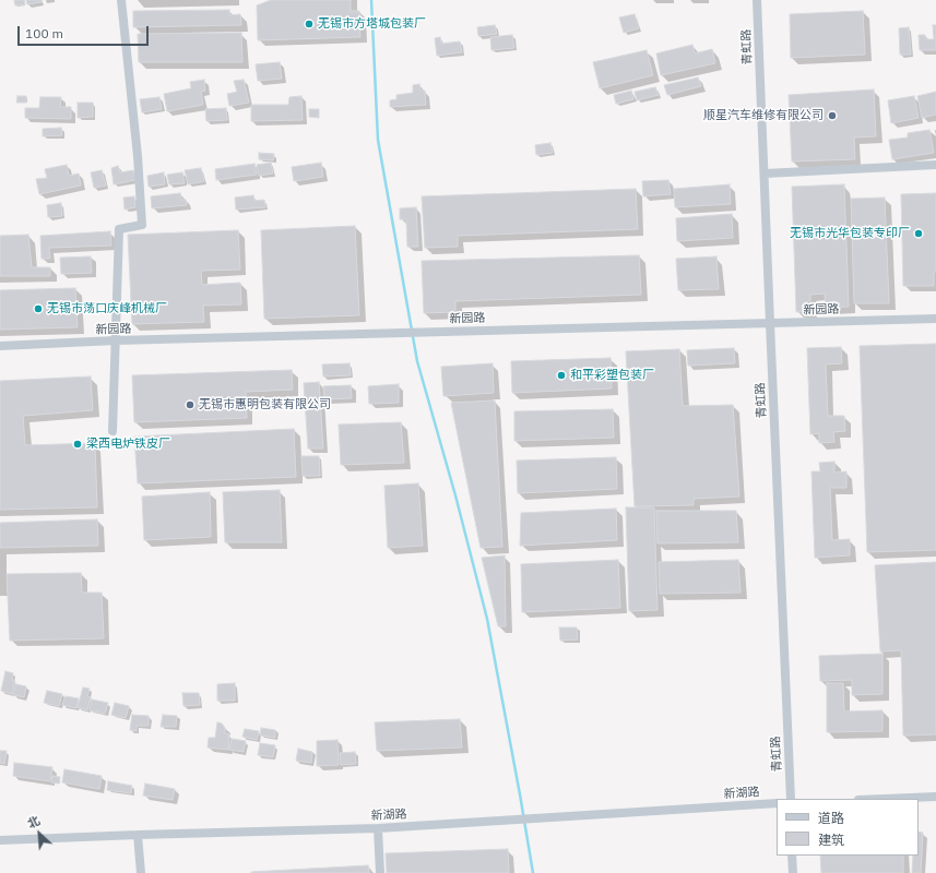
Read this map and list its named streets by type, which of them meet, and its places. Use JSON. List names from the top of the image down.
{
  "streets": {
    "street": ["青虹路", "新园路", "新湖路"]
  },
  "crossings": [
    ["青虹路", "新园路"]
  ],
  "places": [
    "无锡市方塔城包装厂",
    "顺星汽车维修有限公司",
    "无锡市光华包装专印厂",
    "无锡市荡口庆峰机械厂",
    "和平彩塑包装厂",
    "无锡市惠明包装有限公司",
    "梁西电炉铁皮厂"
  ],
  "legend": ["道路", "建筑"],
  "scale_bar": "100 m",
  "north": "top left"
}
